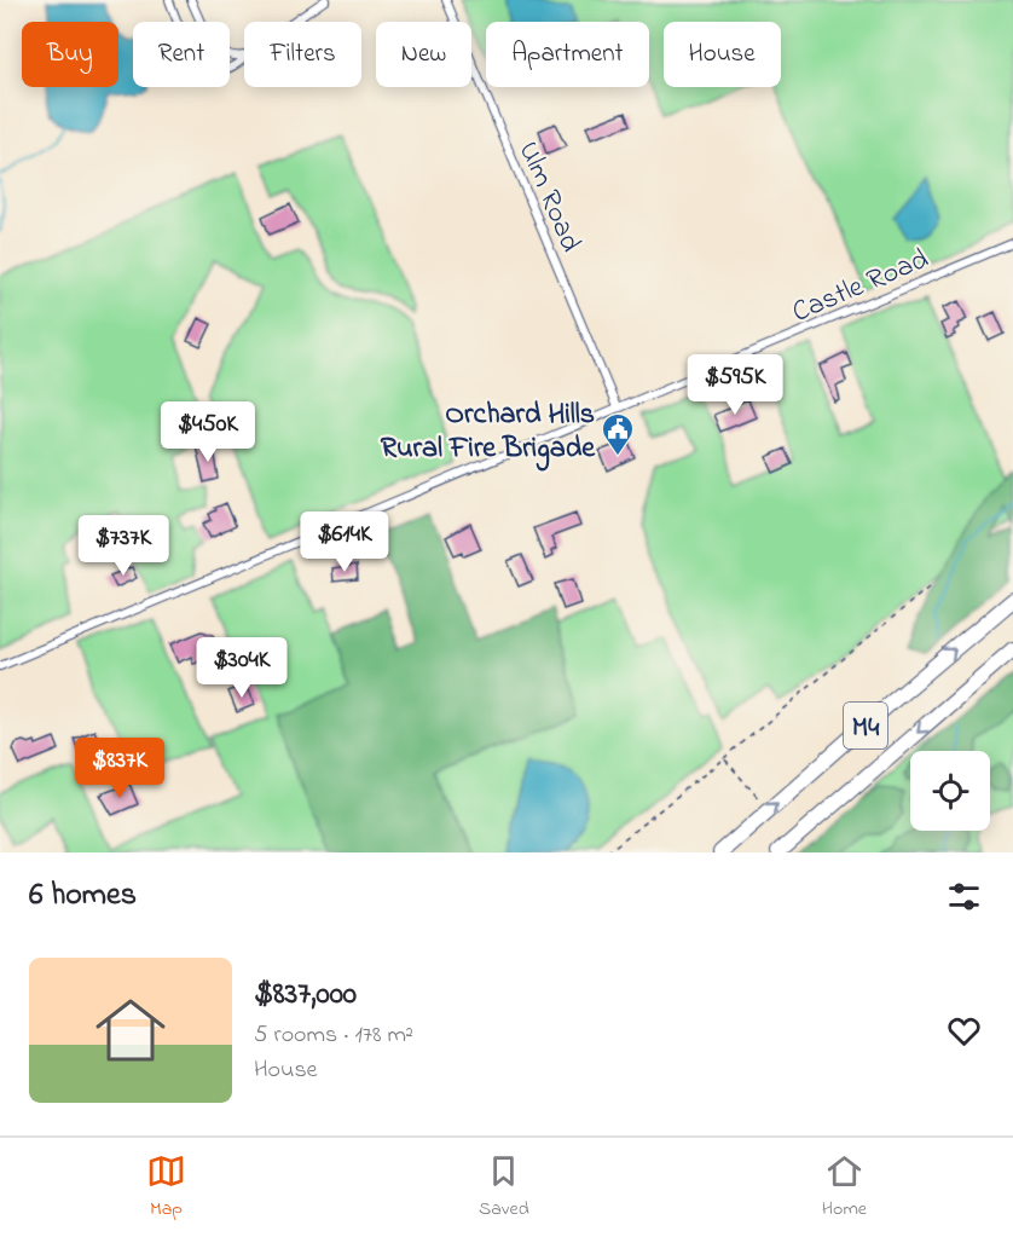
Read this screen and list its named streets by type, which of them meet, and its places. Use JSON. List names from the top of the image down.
{
  "streets": {
    "highway": ["M4"],
    "street": ["Ulm Road", "Castle Road"]
  },
  "crossings": [
    ["Ulm Road", "Castle Road"]
  ],
  "places": {
    "public building": ["Orchard Hills Rural Fire Brigade"]
  },
  "page": {
    "chip": [
      "Buy",
      "Rent",
      "Filters",
      "New",
      "Apartment",
      "House"
    ],
    "price": [
      "$595K",
      "$450K",
      "$614K",
      "$737K",
      "$304K",
      "$837K"
    ],
    "heading": "6 homes",
    "list": [
      {
        "name": "$837,000",
        "note": "5 rooms · 178 m² · House"
      }
    ],
    "tabs": ["Map", "Saved", "Home"]
  }
}
